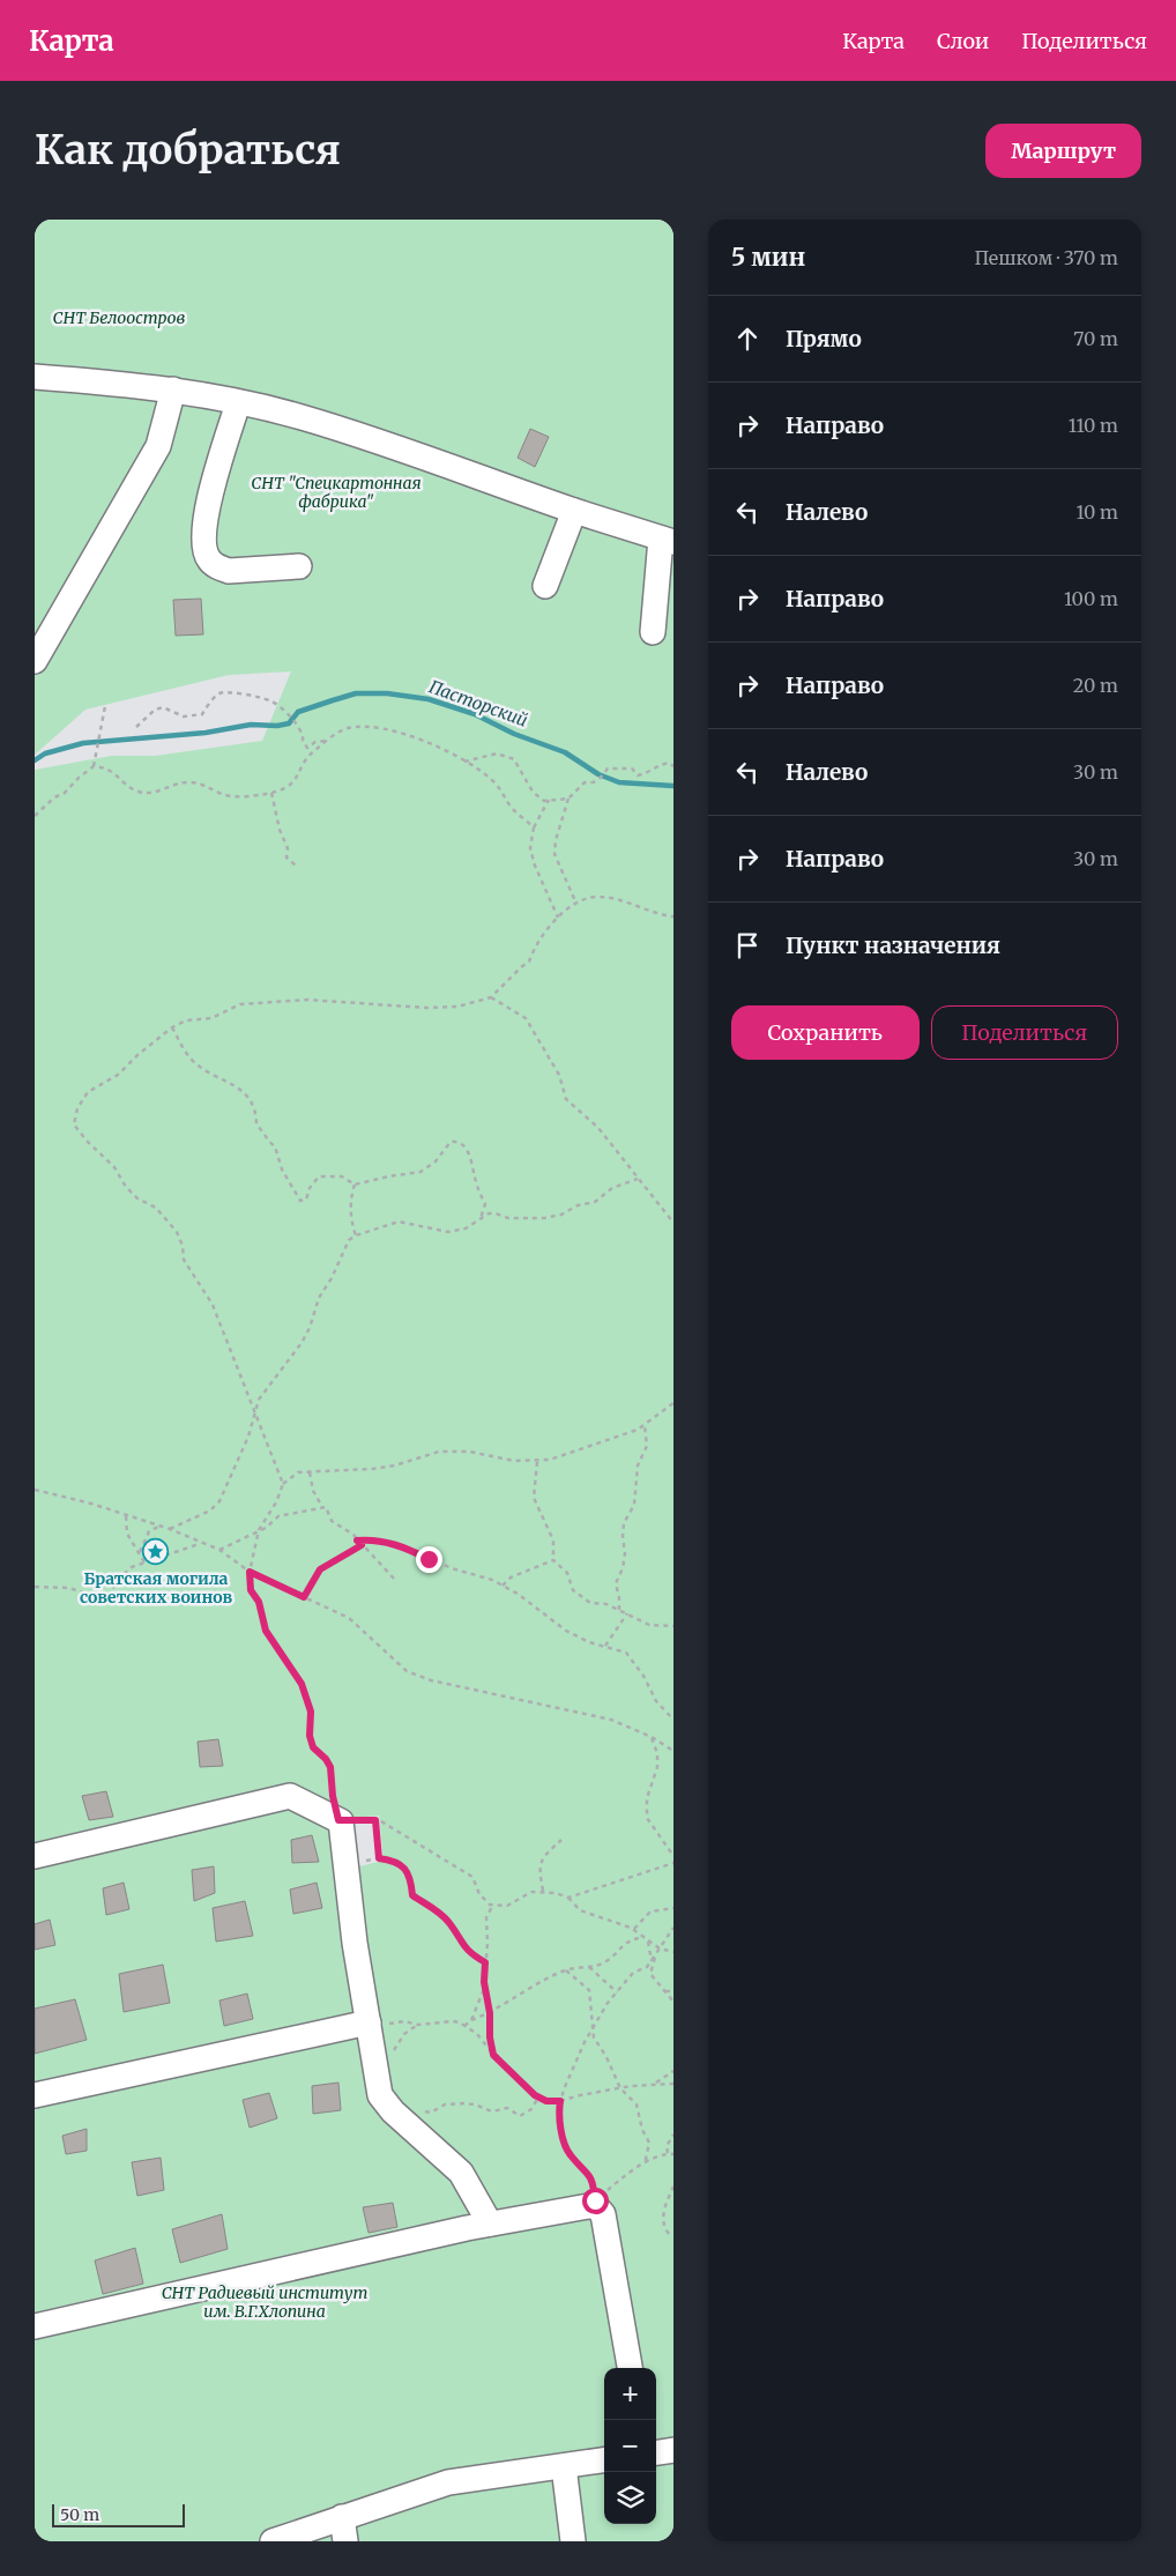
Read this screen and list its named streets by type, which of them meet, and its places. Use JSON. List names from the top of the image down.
{
  "water": ["Пасторский"],
  "parks": ["СНТ Белоостров", "СНТ \"Спецкартонная фабрика\"", "СНТ Радиевый институт им. В.Г.Хлопина"],
  "places": {
    "place": ["Братская могила советских воинов"]
  },
  "scale_bar": "50 m",
  "page": {
    "header": "Карта",
    "nav": ["Карта", "Слои", "Поделиться"],
    "buttons": [
      "Маршрут",
      ["Сохранить", "Поделиться"]
    ],
    "title": "Как добраться",
    "heading": ["5 мин", "Пешком · 370 m"],
    "list": [
      ["Прямо", "70 m"],
      ["Направо", "110 m"],
      ["Налево", "10 m"],
      ["Направо", "100 m"],
      ["Направо", "20 m"],
      ["Налево", "30 m"],
      ["Направо", "30 m"],
      "Пункт назначения"
    ],
    "map_buttons": ["+", "−"],
    "scale": "50 m"
  }
}
